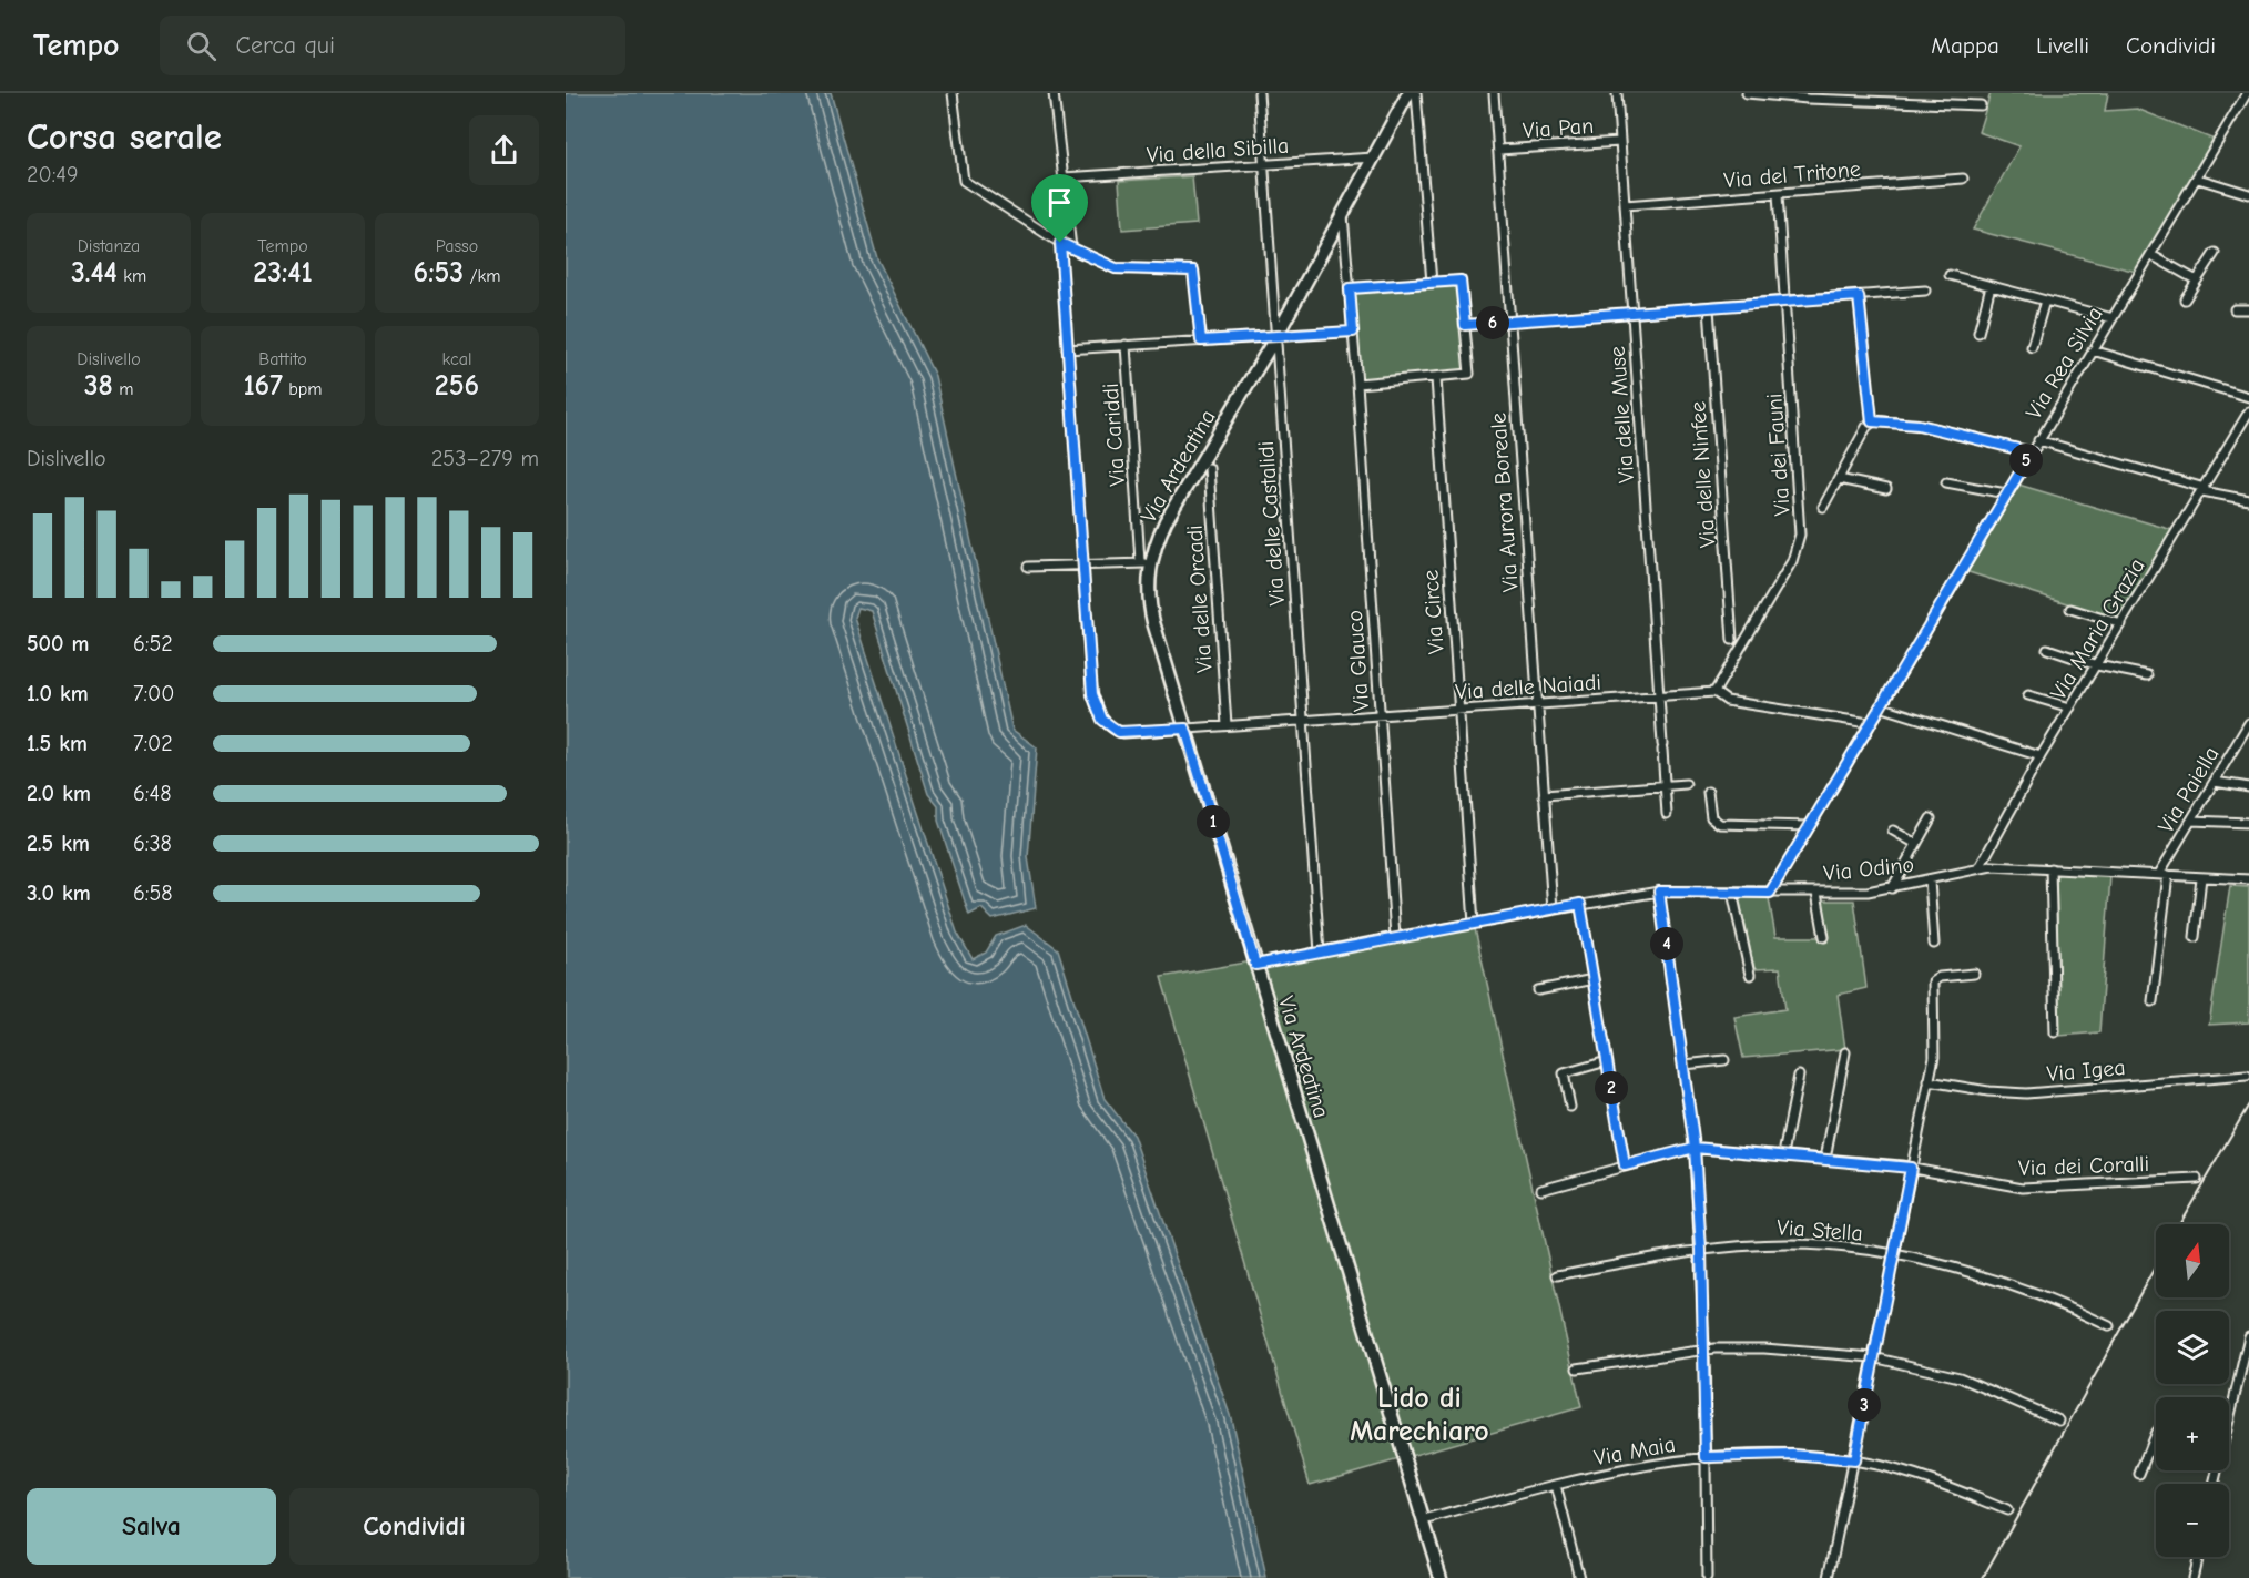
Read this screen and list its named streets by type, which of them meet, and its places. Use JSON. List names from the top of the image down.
{
  "streets": {
    "main road": ["Via Ardeatina"],
    "street": [
      "Via Pan",
      "Via della Sibilla",
      "Via del Tritone",
      "Via Rea Silvia",
      "Via delle Muse",
      "Via Cariddi",
      "Via dei Fauni",
      "Via delle Ninfee",
      "Via Aurora Boreale",
      "Via delle Castalidi",
      "Via delle Orcadi",
      "Via Circe",
      "Via Maria Grazia",
      "Via Glauco",
      "Via delle Naiadi",
      "Via Paiella",
      "Via Odino",
      "Via Igea",
      "Via dei Coralli",
      "Via Stella",
      "Via Maia"
    ]
  },
  "crossings": [
    ["Via Pan", "Via delle Muse"],
    ["Via Pan", "Via Aurora Boreale"],
    ["Via della Sibilla", "Via Ardeatina"],
    ["Via della Sibilla", "Via delle Castalidi"],
    ["Via del Tritone", "Via delle Muse"],
    ["Via del Tritone", "Via dei Fauni"],
    ["Via Rea Silvia", "Via delle Naiadi"],
    ["Via Rea Silvia", "Via Odino"],
    ["Via delle Muse", "Via delle Naiadi"],
    ["Via Cariddi", "Via Ardeatina"],
    ["Via dei Fauni", "Via delle Naiadi"],
    ["Via Ardeatina", "Via delle Castalidi"],
    ["Via Ardeatina", "Via delle Naiadi"],
    ["Via Ardeatina", "Via Odino"],
    ["Via Ardeatina", "Via Maia"],
    ["Via Aurora Boreale", "Via delle Naiadi"],
    ["Via Aurora Boreale", "Via Odino"],
    ["Via delle Castalidi", "Via delle Naiadi"],
    ["Via delle Castalidi", "Via Odino"],
    ["Via delle Orcadi", "Via delle Naiadi"],
    ["Via Circe", "Via delle Naiadi"],
    ["Via Circe", "Via Odino"],
    ["Via Maria Grazia", "Via Odino"],
    ["Via Glauco", "Via delle Naiadi"],
    ["Via Glauco", "Via Odino"],
    ["Via Paiella", "Via Odino"]
  ],
  "districts": ["Lido di Marechiaro"],
  "north": "top",
  "page": {
    "header": "Tempo",
    "search": "Cerca qui",
    "nav": ["Mappa", "Livelli", "Condividi"],
    "heading": ["Corsa serale", "20:49"],
    "stats": [
      ["Distanza", "3.44 km"],
      ["Tempo", "23:41"],
      ["Passo", "6:53 /km"],
      ["Dislivello", "38 m"],
      ["Battito", "167 bpm"],
      ["kcal", "256"]
    ],
    "pins": [
      "6",
      "5",
      "1",
      "4",
      "2",
      "3"
    ],
    "chart": ["Dislivello", "253–279 m"],
    "list": [
      {
        "name": "500 m",
        "note": "6:52"
      },
      {
        "name": "1.0 km",
        "note": "7:00"
      },
      {
        "name": "1.5 km",
        "note": "7:02"
      },
      {
        "name": "2.0 km",
        "note": "6:48"
      },
      {
        "name": "2.5 km",
        "note": "6:38"
      },
      {
        "name": "3.0 km",
        "note": "6:58"
      }
    ],
    "map_buttons": ["+", "−"],
    "buttons": ["Salva", "Condividi"]
  }
}
